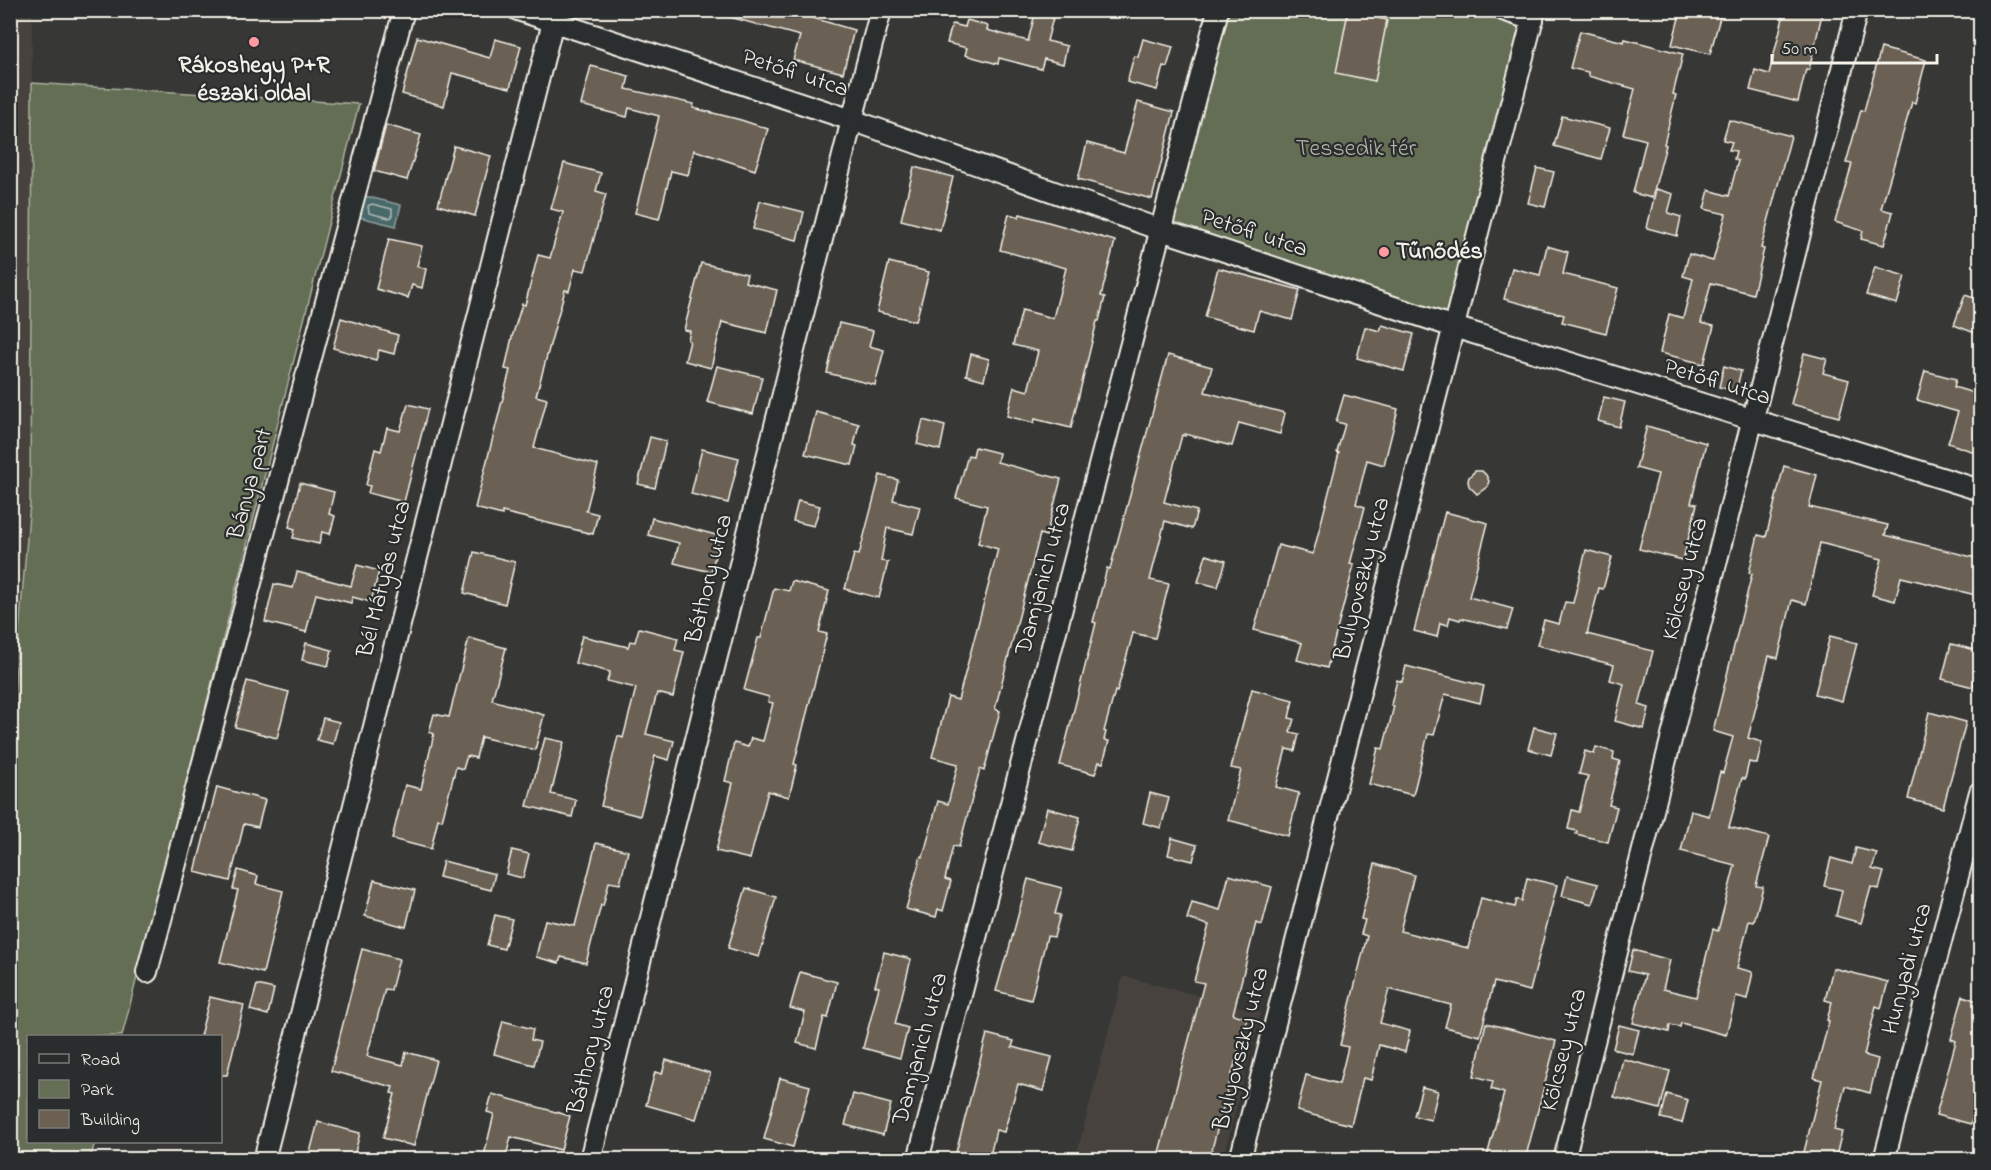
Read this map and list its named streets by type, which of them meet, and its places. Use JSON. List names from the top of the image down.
{
  "streets": {
    "street": [
      "Petőfi utca",
      "Bánya part",
      "Bél Mátyás utca",
      "Báthory utca",
      "Damjanich utca",
      "Bulyovszky utca",
      "Kölcsey utca",
      "Hunyadi utca"
    ]
  },
  "crossings": [
    ["Petőfi utca", "Bél Mátyás utca"],
    ["Petőfi utca", "Báthory utca"],
    ["Petőfi utca", "Damjanich utca"],
    ["Petőfi utca", "Bulyovszky utca"],
    ["Petőfi utca", "Kölcsey utca"]
  ],
  "parks": ["Tessedik tér"],
  "places": ["Rákoshegy P+R északi oldal", "Tűnődés"],
  "legend": ["Road", "Park", "Building"],
  "scale_bar": "50 m"
}
